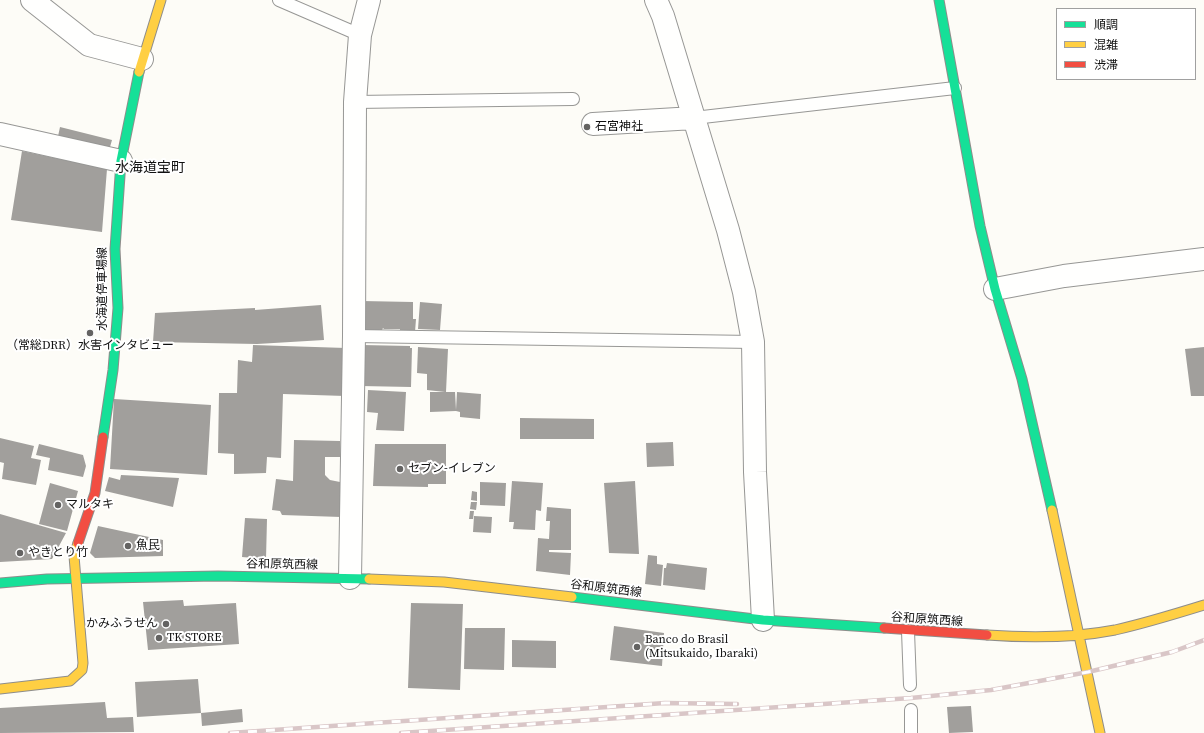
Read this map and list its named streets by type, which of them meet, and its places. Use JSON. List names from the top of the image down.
{
  "streets": {
    "main road": ["水海道停車場線", "谷和原筑西線"]
  },
  "crossings": [
    ["水海道停車場線", "谷和原筑西線"]
  ],
  "districts": ["水海道宝町"],
  "places": [
    "石宮神社",
    "（常総DRR）水害インタビュー",
    "セブン-イレブン",
    "マルタキ",
    "魚民",
    "やきとり竹",
    "かみふうせん",
    "TK STORE",
    "Banco do Brasil (Mitsukaido, Ibaraki)"
  ],
  "legend": ["順調", "混雑", "渋滞"]
}
